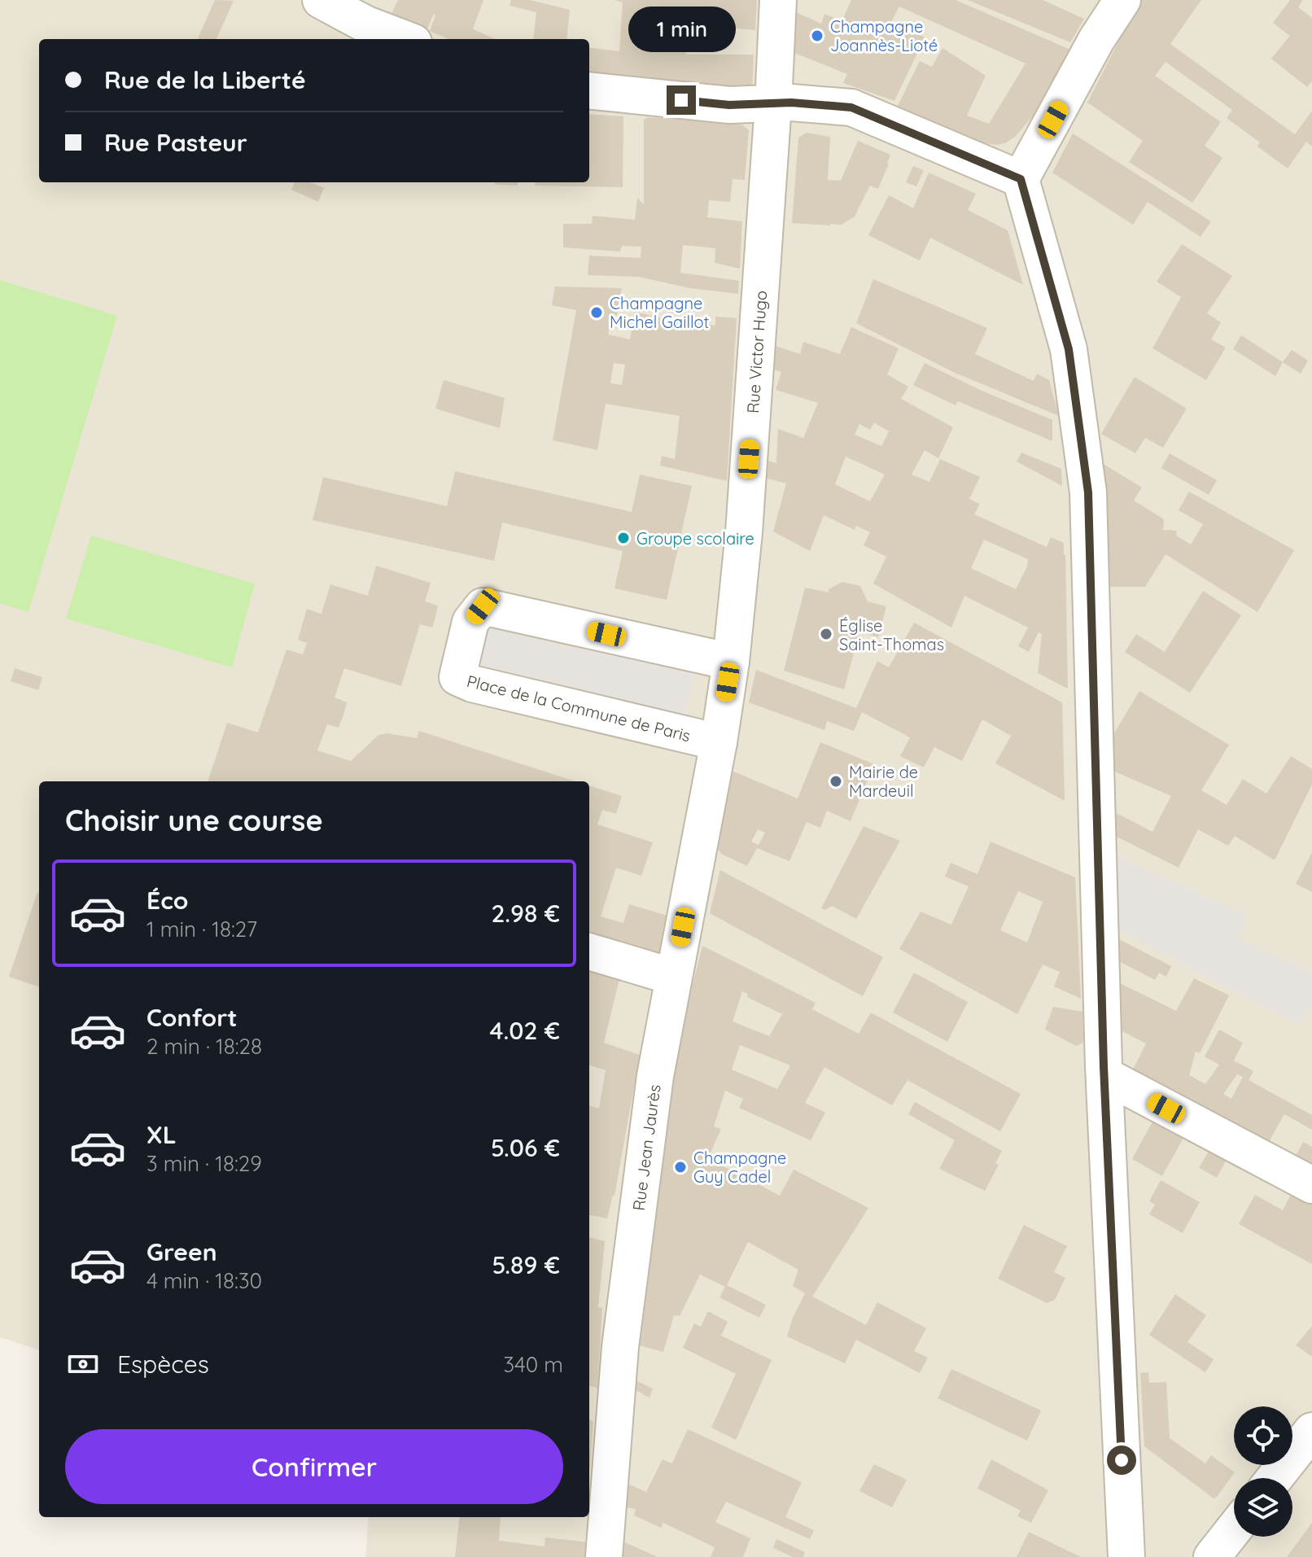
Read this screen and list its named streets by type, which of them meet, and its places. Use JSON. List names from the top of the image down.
{
  "streets": {
    "street": ["Rue Victor Hugo", "Place de la Commune de Paris", "Rue Jean Jaurès"]
  },
  "crossings": [
    ["Rue Victor Hugo", "Place de la Commune de Paris"],
    ["Rue Victor Hugo", "Rue Jean Jaurès"],
    ["Place de la Commune de Paris", "Rue Jean Jaurès"]
  ],
  "places": [
    "Champagne Joannès-Lioté",
    "Champagne Michel Gaillot",
    "Groupe scolaire",
    "Église Saint-Thomas",
    "Mairie de Mardeuil",
    "Champagne Guy Cadel"
  ],
  "page": {
    "bubble": "1 min",
    "banner": ["Rue de la Liberté", "Rue Pasteur"],
    "heading": "Choisir une course",
    "list": [
      {
        "name": "Éco",
        "note": "1 min · 18:27",
        "value": "2.98 €"
      },
      {
        "name": "Confort",
        "note": "2 min · 18:28",
        "value": "4.02 €"
      },
      {
        "name": "XL",
        "note": "3 min · 18:29",
        "value": "5.06 €"
      },
      {
        "name": "Green",
        "note": "4 min · 18:30",
        "value": "5.89 €"
      }
    ],
    "pay": ["Espèces", "340 m"],
    "buttons": "Confirmer"
  }
}
